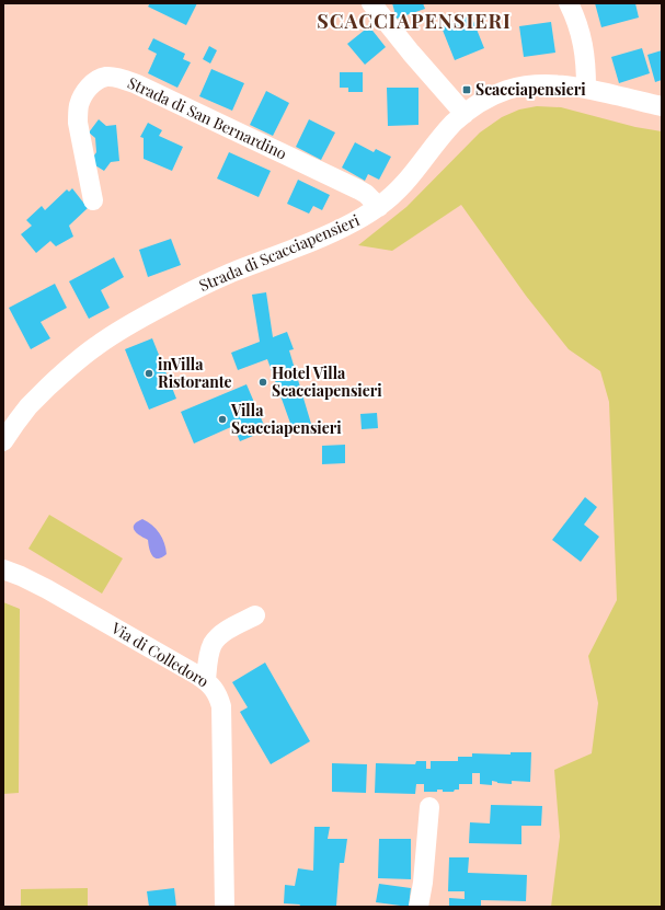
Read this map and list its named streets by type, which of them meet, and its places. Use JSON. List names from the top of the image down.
{
  "streets": {
    "street": ["Strada di San Bernardino", "Strada di Scacciapensieri", "Via di Colledoro"]
  },
  "crossings": [
    ["Strada di San Bernardino", "Strada di Scacciapensieri"]
  ],
  "districts": ["SCACCIAPENSIERI"],
  "places": {
    "transit": ["Scacciapensieri"],
    "other": ["inVilla Ristorante", "Hotel Villa Scacciapensieri", "Villa Scacciapensieri"]
  }
}
